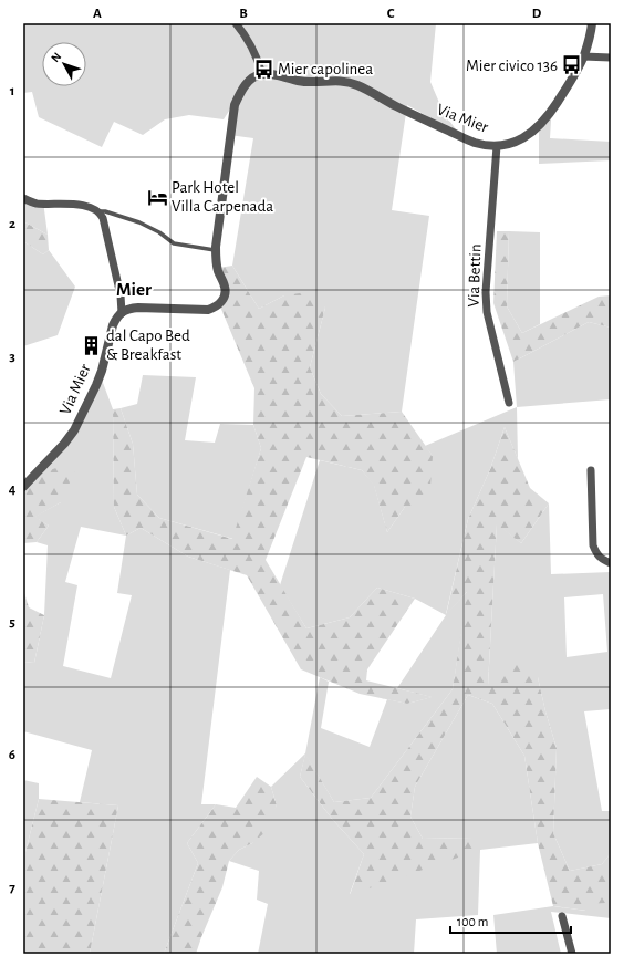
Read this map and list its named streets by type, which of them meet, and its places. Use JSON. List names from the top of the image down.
{
  "streets": {
    "street": ["Via Mier", "Via Bettin"]
  },
  "crossings": [
    ["Via Mier", "Via Bettin"]
  ],
  "districts": ["Mier"],
  "places": {
    "bus stop": ["Mier civico 136", "Mier capolinea"],
    "hotel": ["Park Hotel Villa Carpenada"],
    "building": ["dal Capo Bed & Breakfast"]
  },
  "scale_bar": "100 m",
  "north": "top left",
  "grid": {
    "columns": [
      "A",
      "B",
      "C",
      "D"
    ],
    "rows": [
      "1",
      "2",
      "3",
      "4",
      "5",
      "6",
      "7"
    ]
  }
}
